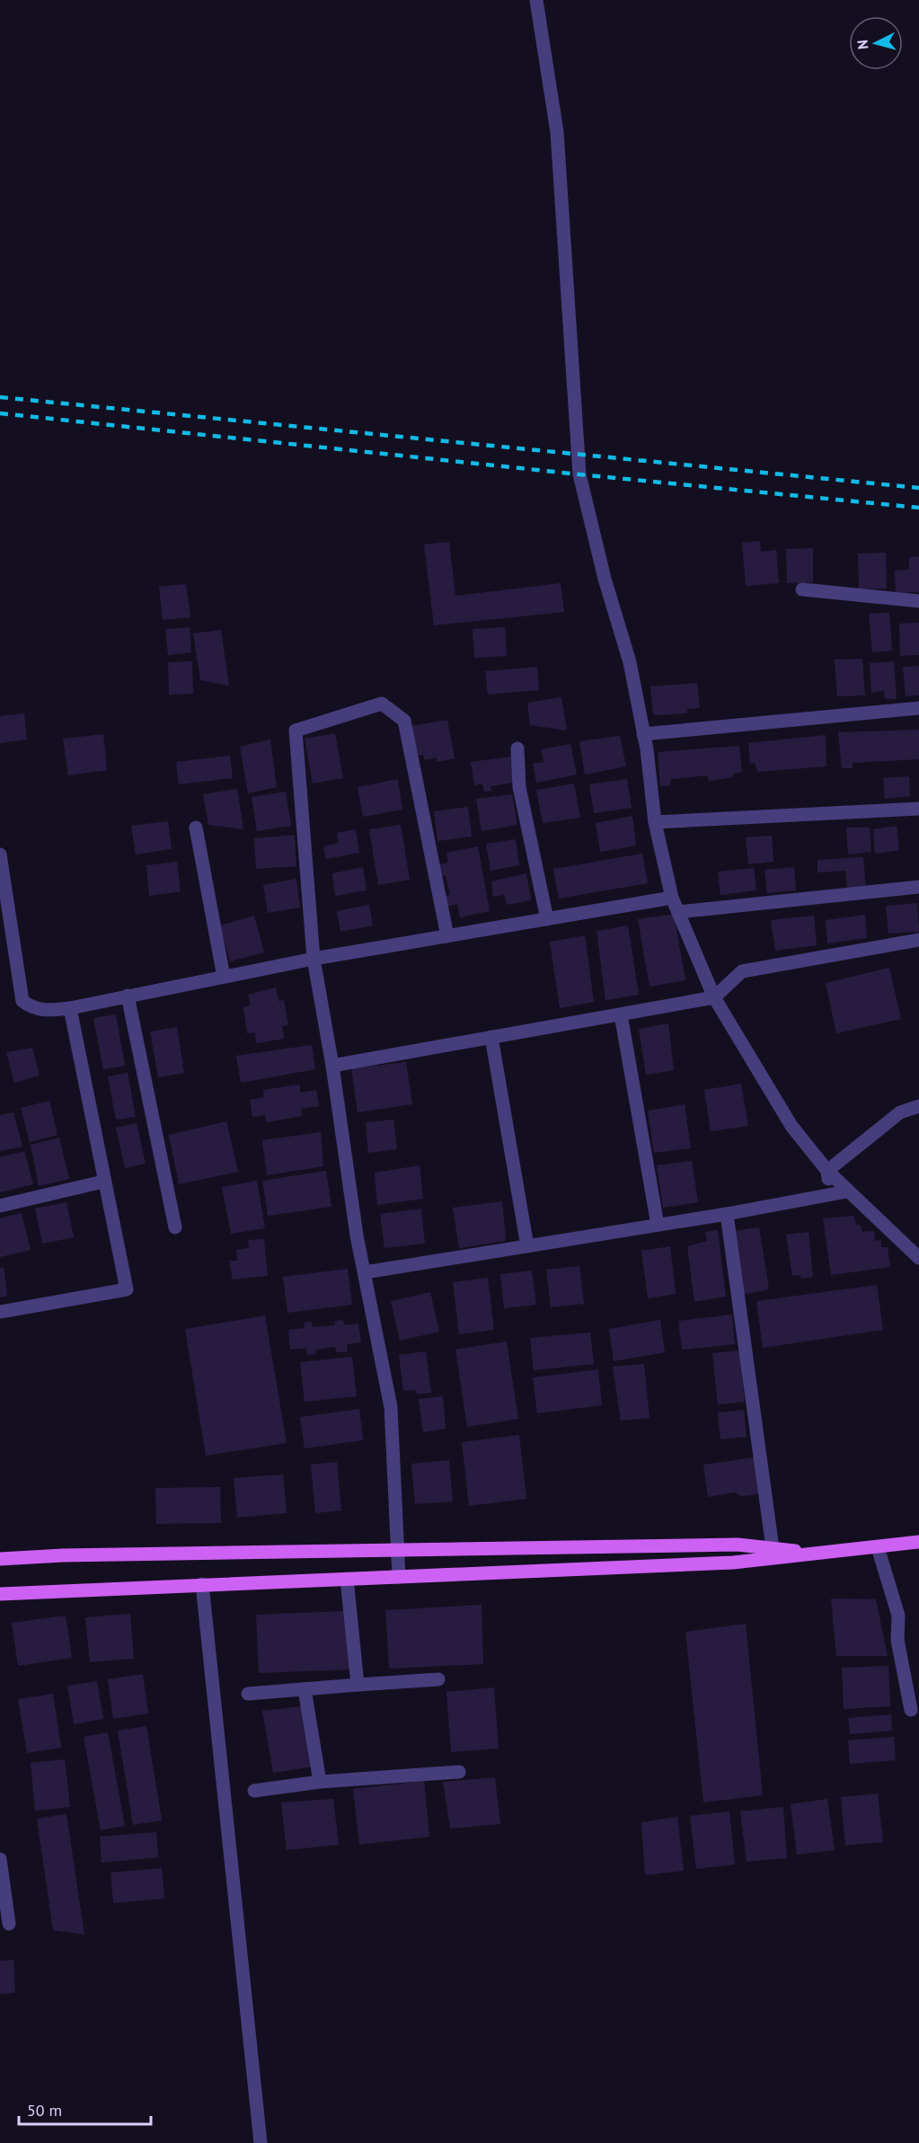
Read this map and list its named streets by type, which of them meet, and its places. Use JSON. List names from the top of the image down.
{
  "scale_bar": "50 m",
  "north": "left"
}
